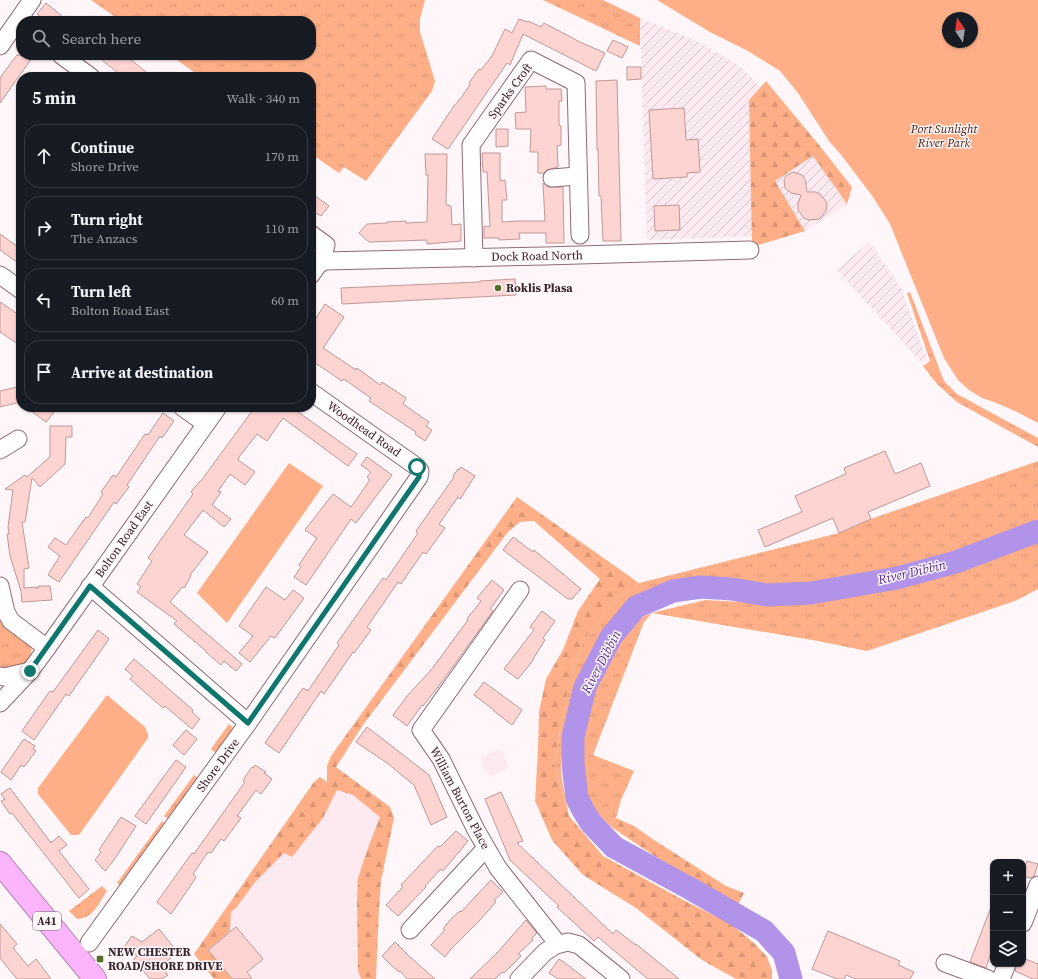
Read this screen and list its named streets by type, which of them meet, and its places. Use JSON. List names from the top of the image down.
{
  "streets": {
    "highway": ["A41"],
    "street": [
      "Sparks Croft",
      "Dock Road North",
      "Woodhead Road",
      "Bolton Road East",
      "Shore Drive",
      "William Burton Place"
    ]
  },
  "crossings": [
    ["Sparks Croft", "Dock Road North"],
    ["Woodhead Road", "Shore Drive"]
  ],
  "water": ["River Dibbin"],
  "parks": ["Port Sunlight River Park"],
  "places": {
    "other": ["Roklis Plasa"],
    "transit": ["NEW CHESTER ROAD/SHORE DRIVE"]
  },
  "north": "top",
  "page": {
    "search": "Search here",
    "heading": ["5 min", "Walk · 340 m"],
    "list": [
      ["Continue", "Shore Drive", "170 m"],
      ["Turn right", "The Anzacs", "110 m"],
      ["Turn left", "Bolton Road East", "60 m"],
      "Arrive at destination"
    ],
    "map_buttons": ["+", "−"]
  }
}
